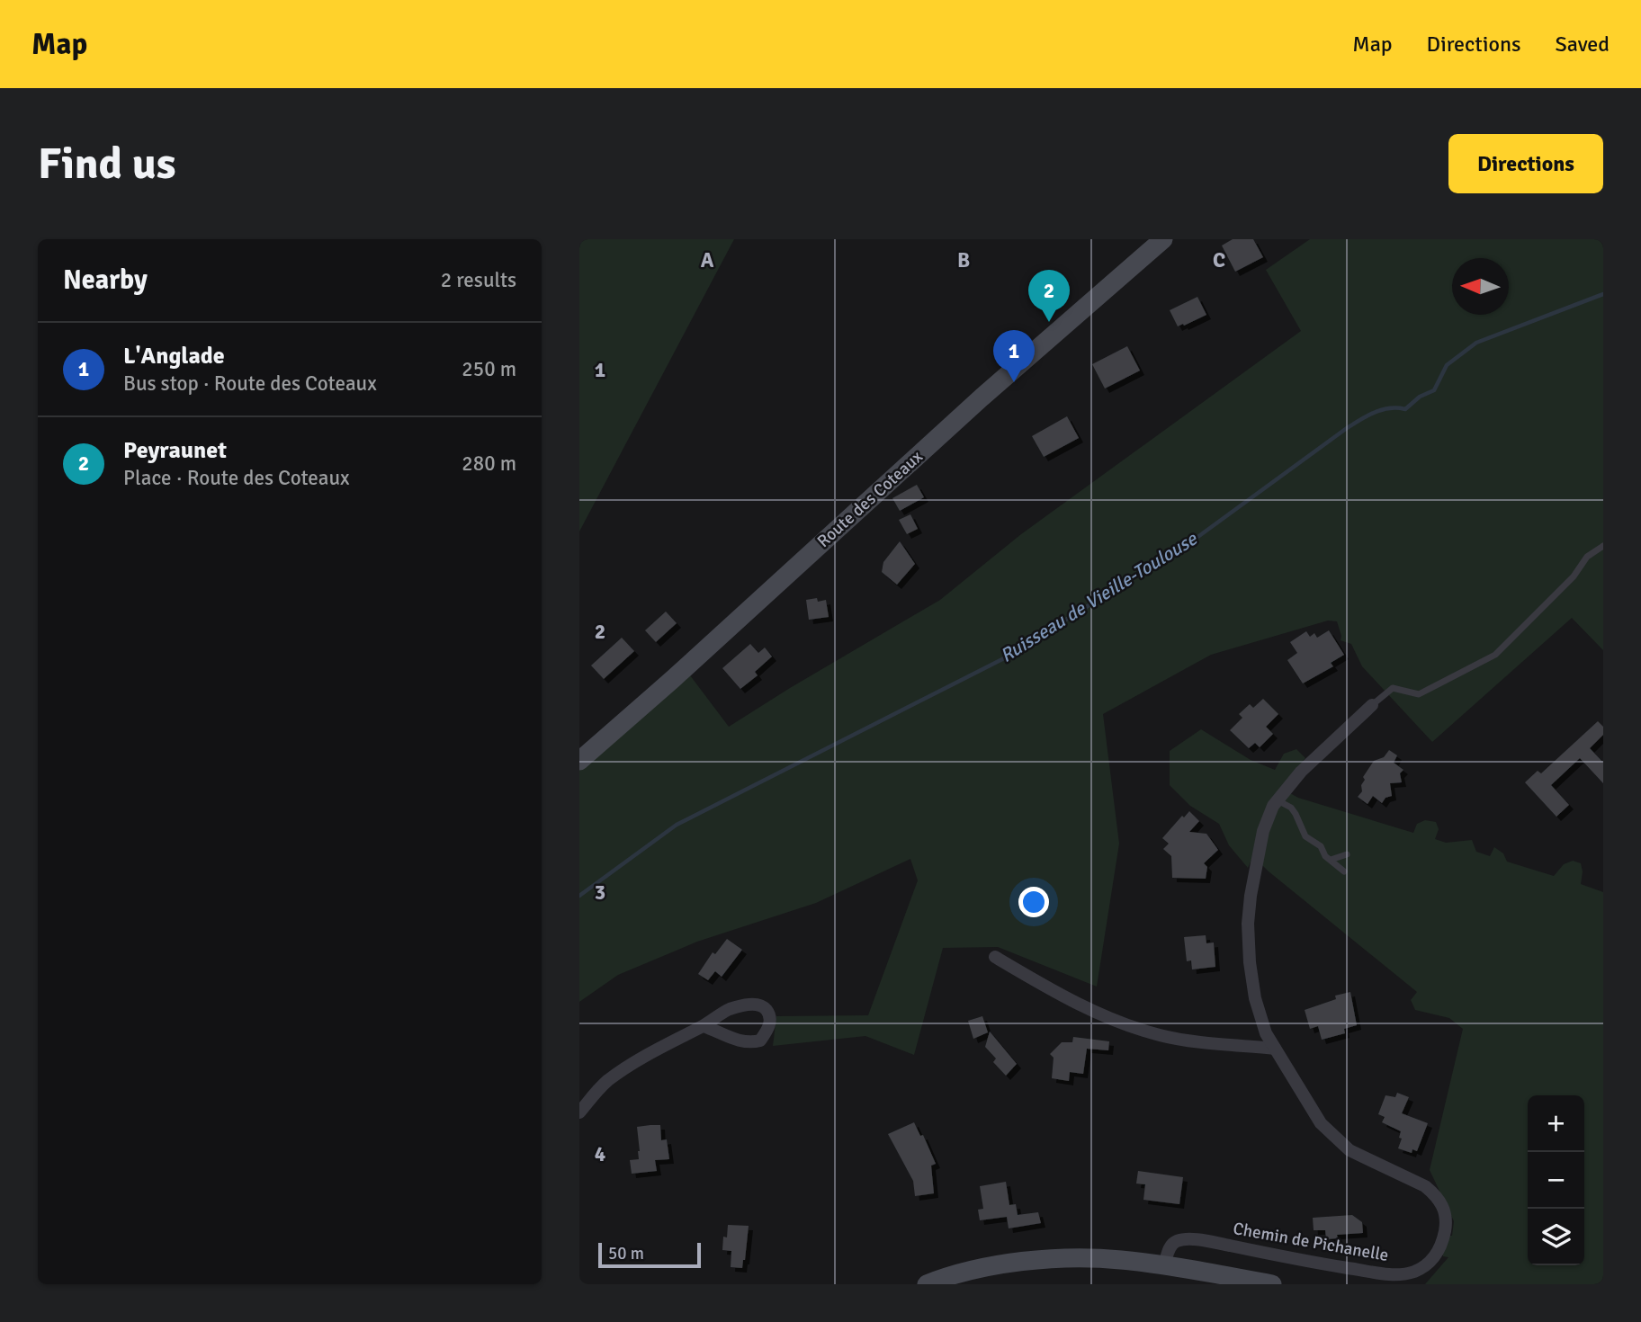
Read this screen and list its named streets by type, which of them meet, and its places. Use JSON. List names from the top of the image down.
{
  "streets": {
    "street": ["Route des Coteaux", "Chemin de Pichanelle"]
  },
  "water": ["Ruisseau de Vieille-Toulouse"],
  "scale_bar": "50 m",
  "north": "left",
  "page": {
    "header": "Map",
    "nav": ["Map", "Directions", "Saved"],
    "buttons": "Directions",
    "title": "Find us",
    "heading": ["Nearby", "2 results"],
    "pins": ["2", "1"],
    "list": [
      {
        "mark": "1",
        "name": "L'Anglade",
        "note": "Bus stop · Route des Coteaux",
        "value": "250 m"
      },
      {
        "mark": "2",
        "name": "Peyraunet",
        "note": "Place · Route des Coteaux",
        "value": "280 m"
      }
    ],
    "map_buttons": ["+", "−"],
    "scale": "50 m"
  },
  "grid": {
    "columns": ["A", "B", "C"],
    "rows": [
      "1",
      "2",
      "3",
      "4"
    ]
  }
}
